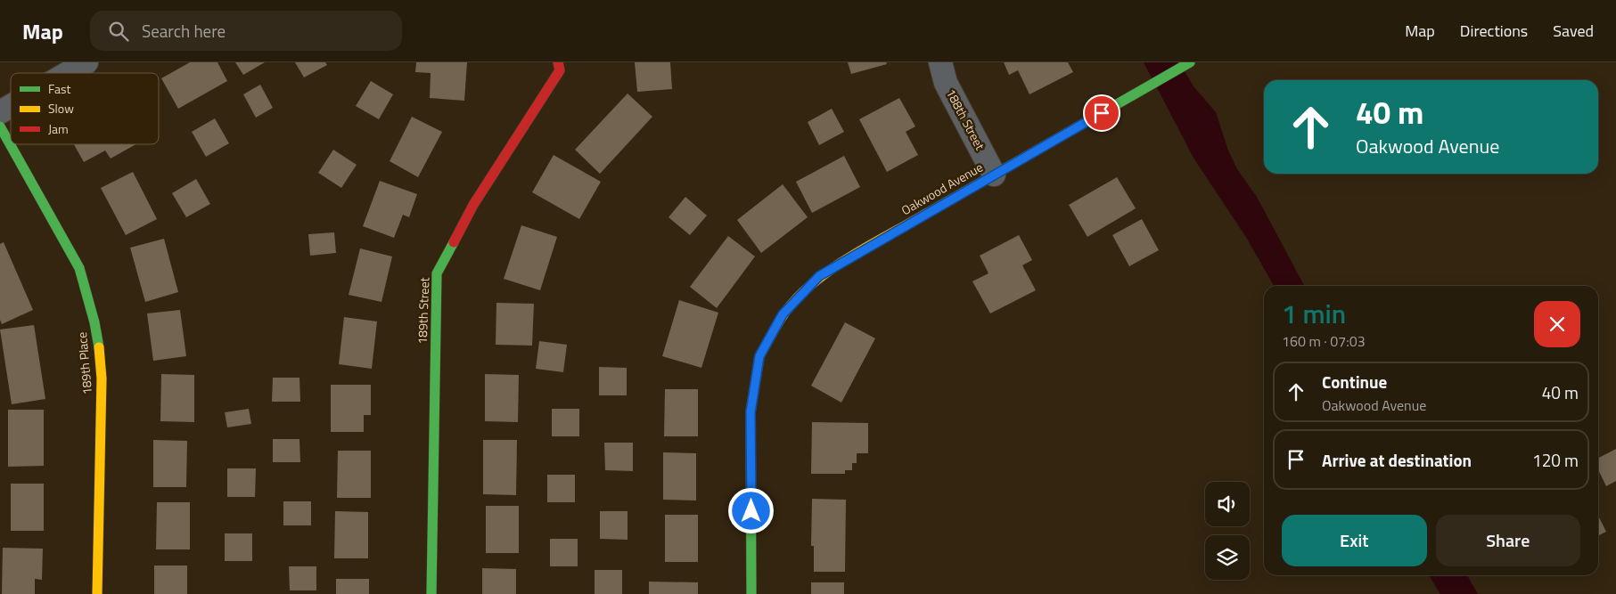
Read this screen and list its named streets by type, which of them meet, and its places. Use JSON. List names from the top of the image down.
{
  "streets": {
    "street": [
      "188th Street",
      "Oakwood Avenue",
      "189th Street",
      "189th Place"
    ]
  },
  "crossings": [
    ["188th Street", "Oakwood Avenue"]
  ],
  "legend": ["Fast", "Slow", "Jam"],
  "page": {
    "header": "Map",
    "search": "Search here",
    "nav": ["Map", "Directions", "Saved"],
    "turn": ["40 m", "Oakwood Avenue"],
    "heading": ["1 min", "160 m · 07:03"],
    "list": [
      {
        "name": "Continue",
        "note": "Oakwood Avenue",
        "value": "40 m"
      },
      {
        "name": "Arrive at destination",
        "value": "120 m"
      }
    ],
    "buttons": ["Exit", "Share"]
  }
}
